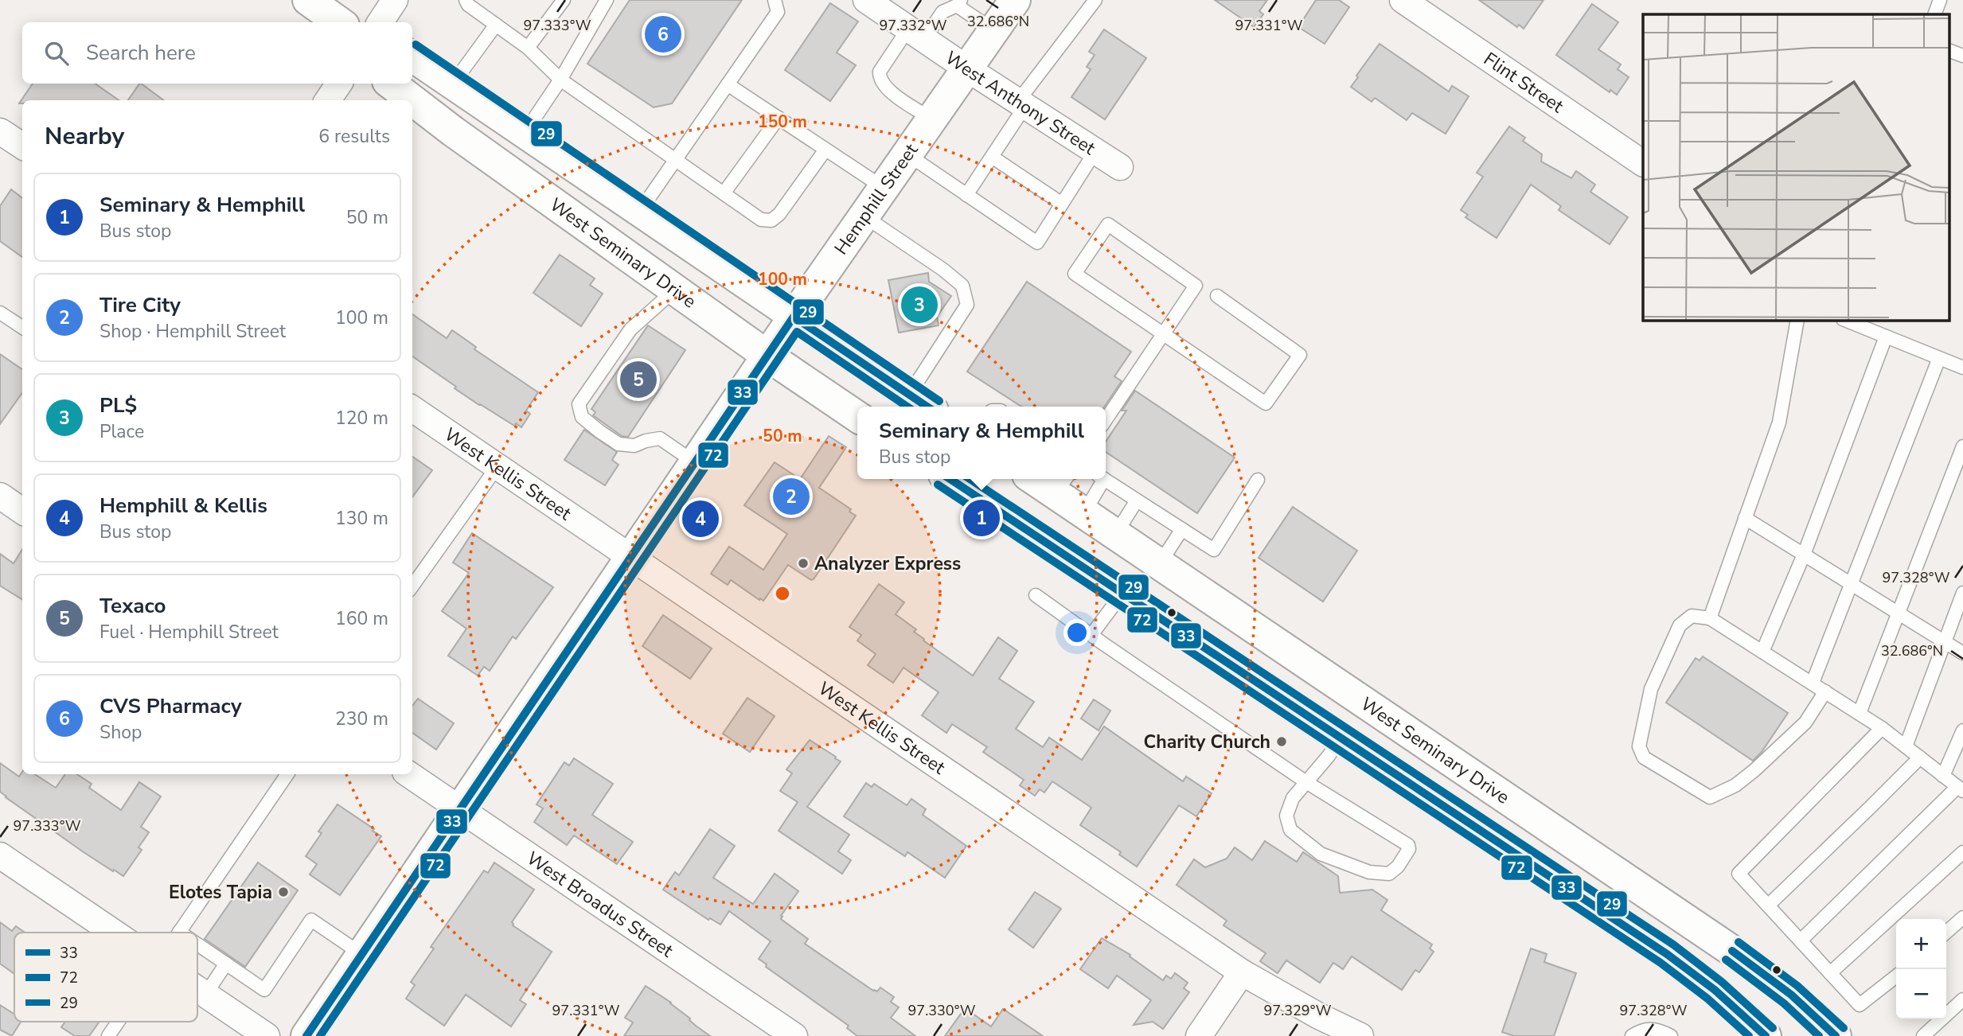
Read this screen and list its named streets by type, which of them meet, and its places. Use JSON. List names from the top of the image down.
{
  "streets": {
    "main road": ["Hemphill Street", "West Seminary Drive"],
    "street": [
      "Flint Street",
      "West Anthony Street",
      "West Kellis Street",
      "West Broadus Street"
    ]
  },
  "crossings": [
    ["West Anthony Street", "Hemphill Street"],
    ["Hemphill Street", "West Seminary Drive"],
    ["Hemphill Street", "West Kellis Street"],
    ["Hemphill Street", "West Broadus Street"]
  ],
  "places": ["Analyzer Express", "Charity Church", "Elotes Tapia"],
  "lines": ["transit line 29", "transit line 33", "transit line 72"],
  "legend": ["33", "72", "29"],
  "page": {
    "pins": [
      "6",
      "3",
      "5",
      "2",
      "1",
      "4"
    ],
    "search": "Search here",
    "heading": ["Nearby", "6 results"],
    "list": [
      {
        "mark": "1",
        "name": "Seminary & Hemphill",
        "note": "Bus stop",
        "value": "50 m"
      },
      {
        "mark": "2",
        "name": "Tire City",
        "note": "Shop · Hemphill Street",
        "value": "100 m"
      },
      {
        "mark": "3",
        "name": "PL$",
        "note": "Place",
        "value": "120 m"
      },
      {
        "mark": "4",
        "name": "Hemphill & Kellis",
        "note": "Bus stop",
        "value": "130 m"
      },
      {
        "mark": "5",
        "name": "Texaco",
        "note": "Fuel · Hemphill Street",
        "value": "160 m"
      },
      {
        "mark": "6",
        "name": "CVS Pharmacy",
        "note": "Shop",
        "value": "230 m"
      }
    ],
    "popup": ["Seminary & Hemphill", "Bus stop"],
    "map_buttons": ["+", "−"]
  },
  "coordinates": [
    "32.686°N",
    "97.333°W",
    "97.332°W",
    "97.331°W",
    "97.328°W",
    "97.330°W",
    "97.329°W"
  ],
  "rings": ["150 m", "100 m", "50 m"]
}
